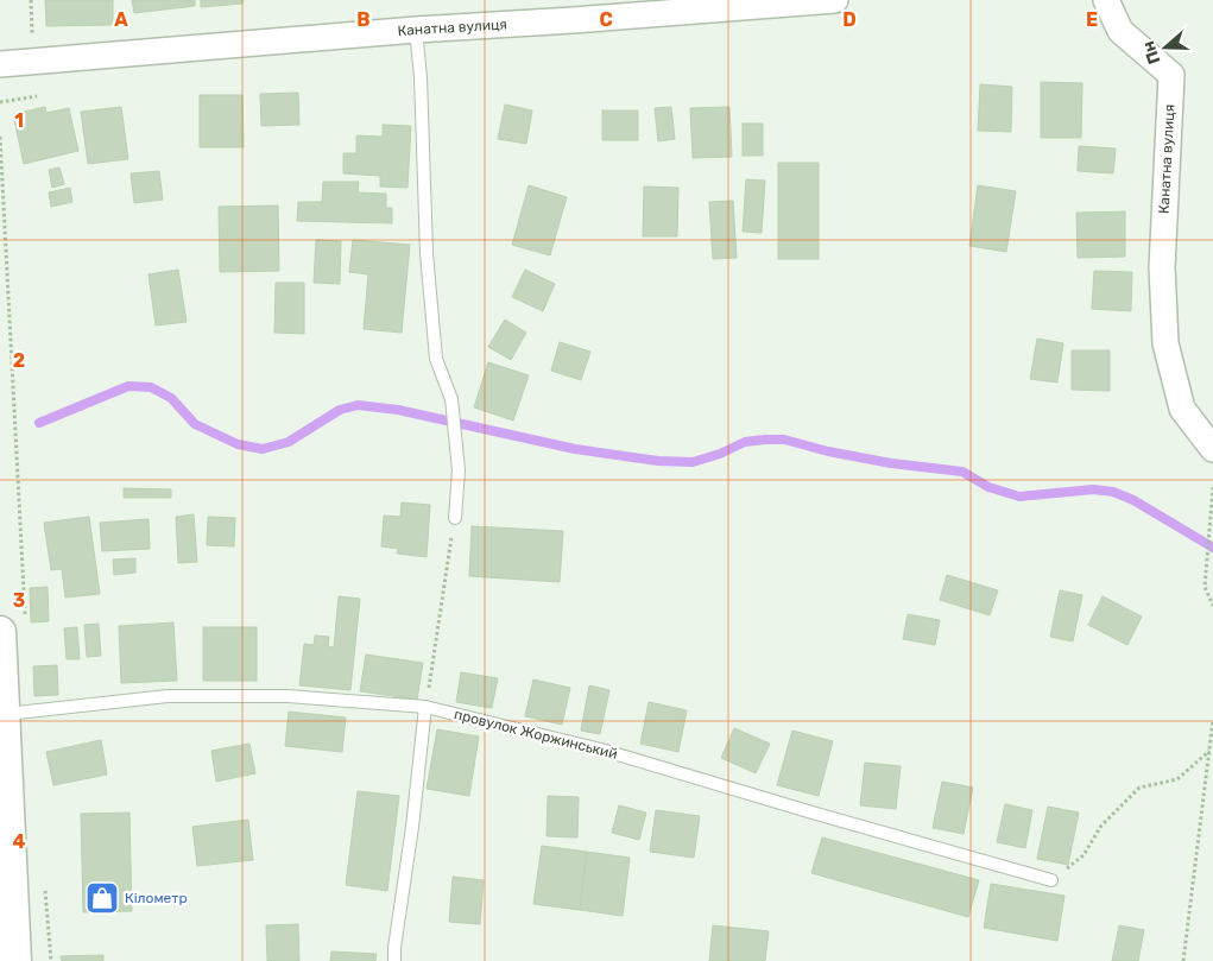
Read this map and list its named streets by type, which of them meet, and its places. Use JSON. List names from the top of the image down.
{
  "streets": {
    "street": ["Канатна вулиця"],
    "lane": ["провулок Жоржинський"]
  },
  "places": {
    "shop": ["Кілометр"]
  },
  "north": "left",
  "grid": {
    "columns": [
      "A",
      "B",
      "C",
      "D",
      "E"
    ],
    "rows": [
      "1",
      "2",
      "3",
      "4"
    ]
  }
}
